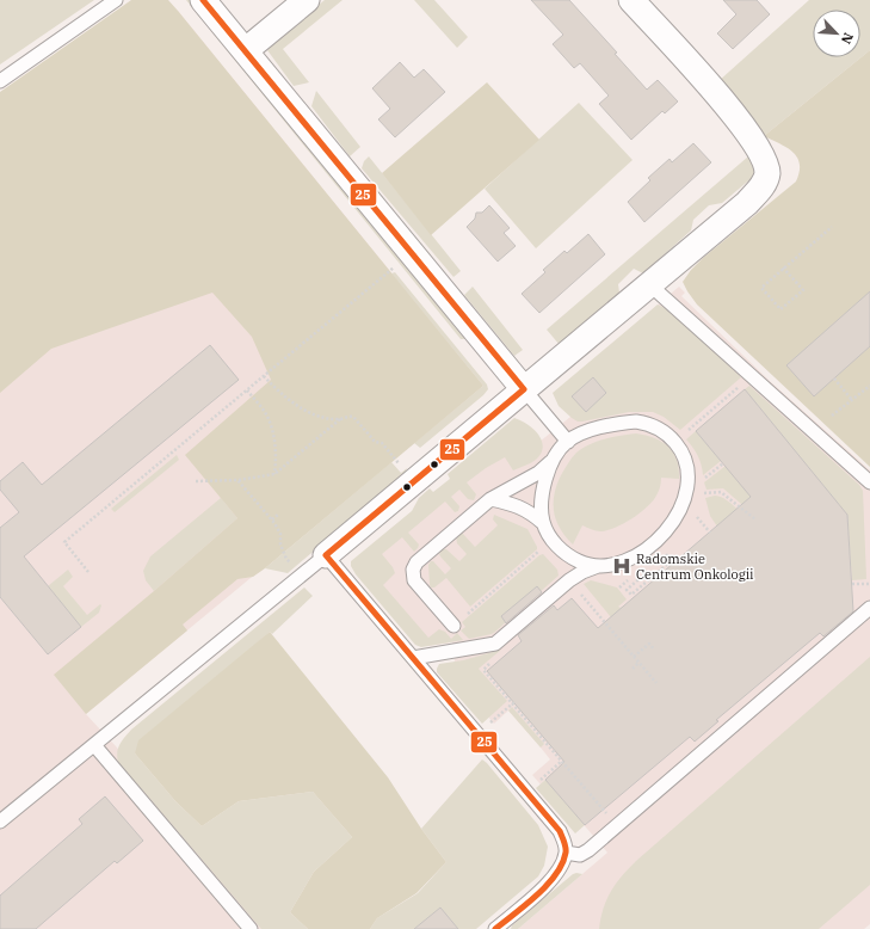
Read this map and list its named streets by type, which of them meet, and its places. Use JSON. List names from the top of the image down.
{
  "places": {
    "hospital": ["Radomskie Centrum Onkologii"]
  },
  "lines": ["transit line 25"],
  "north": "bottom right"
}
